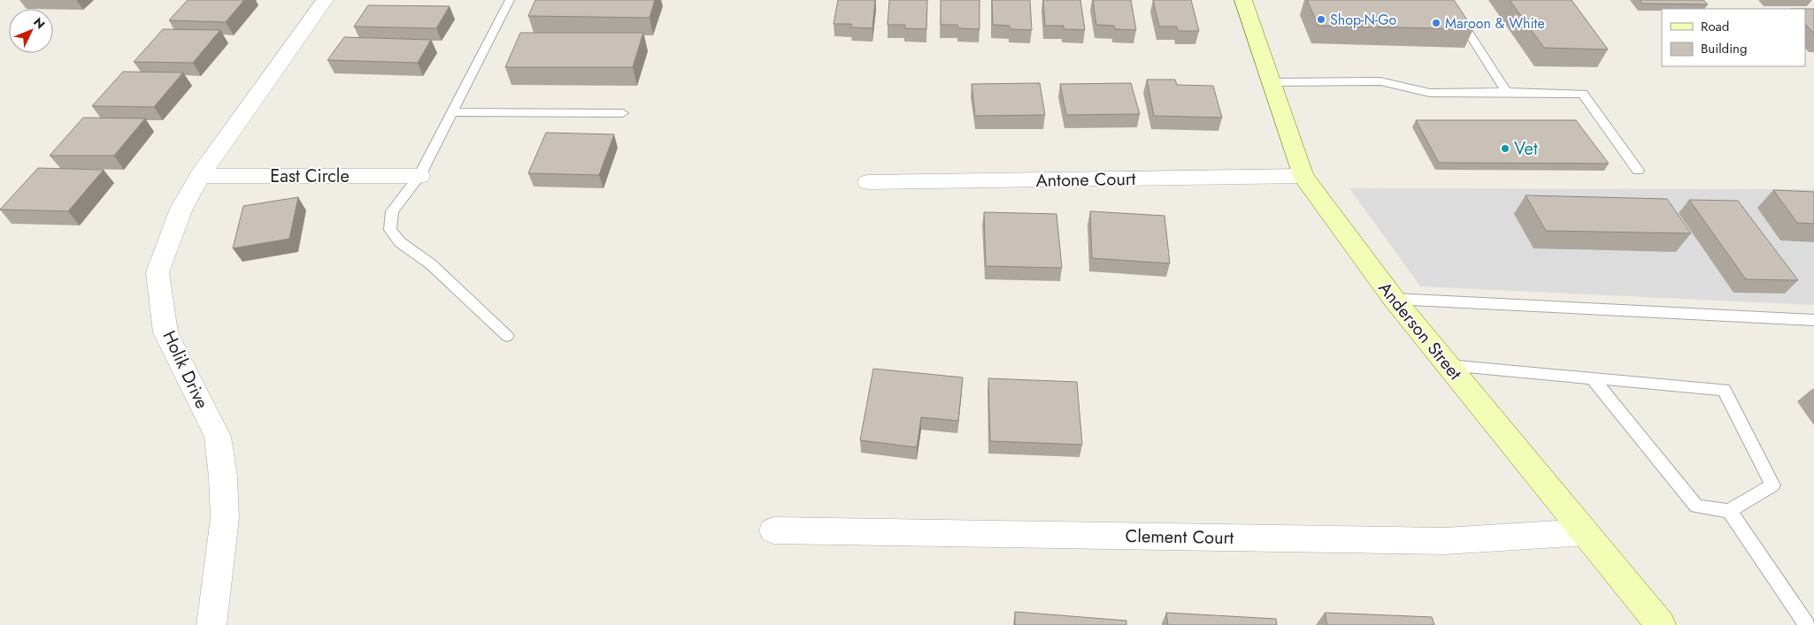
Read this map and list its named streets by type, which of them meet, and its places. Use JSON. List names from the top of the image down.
{
  "streets": {
    "street": [
      "East Circle",
      "Antone Court",
      "Anderson Street",
      "Holik Drive",
      "Clement Court"
    ]
  },
  "crossings": [
    ["East Circle", "Holik Drive"],
    ["Antone Court", "Anderson Street"],
    ["Anderson Street", "Clement Court"]
  ],
  "places": ["Shop-N-Go", "Maroon & White", "Vet"],
  "legend": ["Road", "Building"],
  "north": "top right"
}
